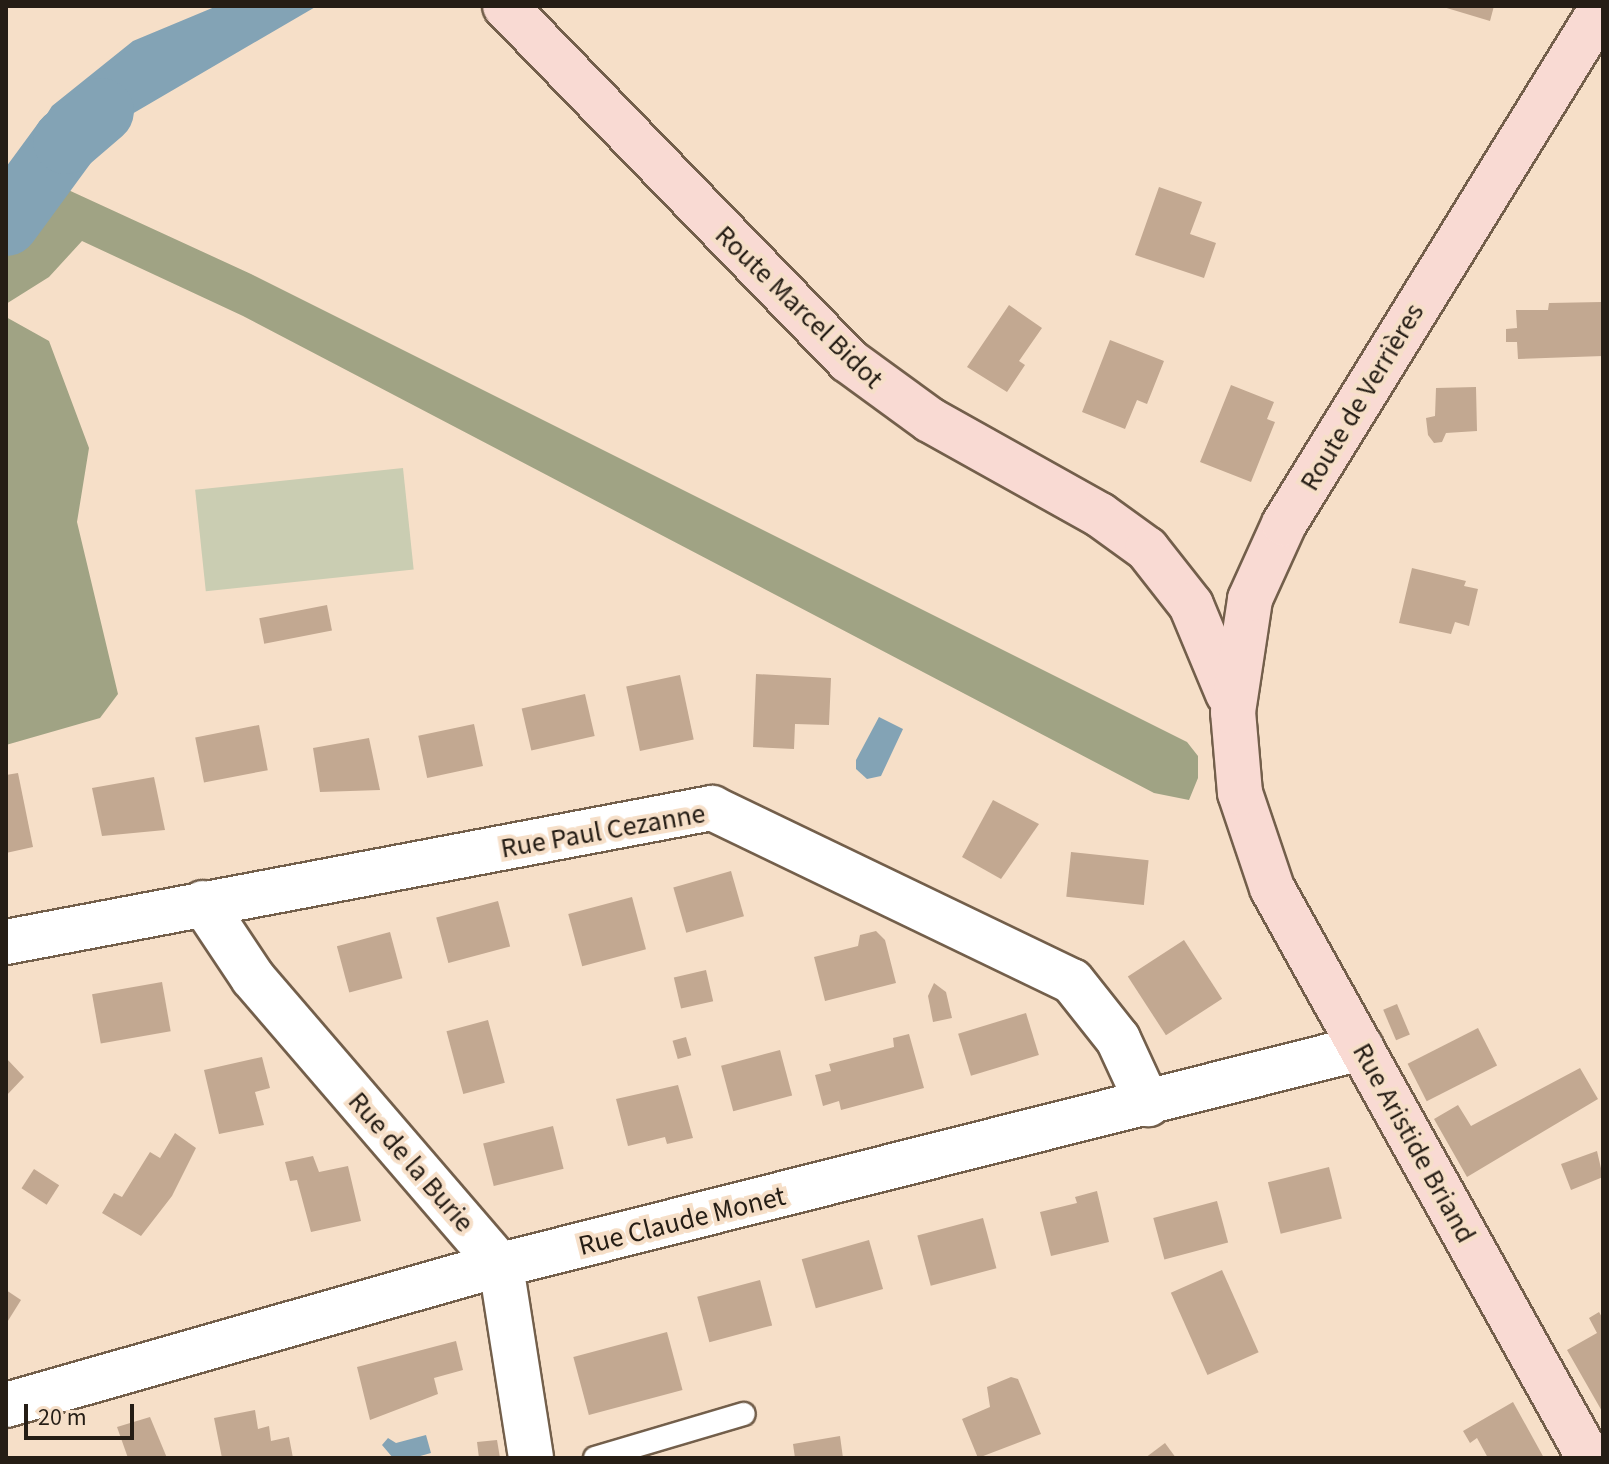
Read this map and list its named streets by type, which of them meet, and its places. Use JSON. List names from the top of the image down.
{
  "streets": {
    "street": [
      "Route Marcel Bidot",
      "Route de Verrières",
      "Rue Paul Cezanne",
      "Rue Aristide Briand",
      "Rue de la Burie",
      "Rue Claude Monet"
    ]
  },
  "crossings": [
    ["Route Marcel Bidot", "Route de Verrières"],
    ["Route de Verrières", "Rue Aristide Briand"],
    ["Rue Paul Cezanne", "Rue de la Burie"],
    ["Rue Paul Cezanne", "Rue Claude Monet"],
    ["Rue Aristide Briand", "Rue Claude Monet"],
    ["Rue de la Burie", "Rue Claude Monet"]
  ],
  "scale_bar": "20 m"
}
